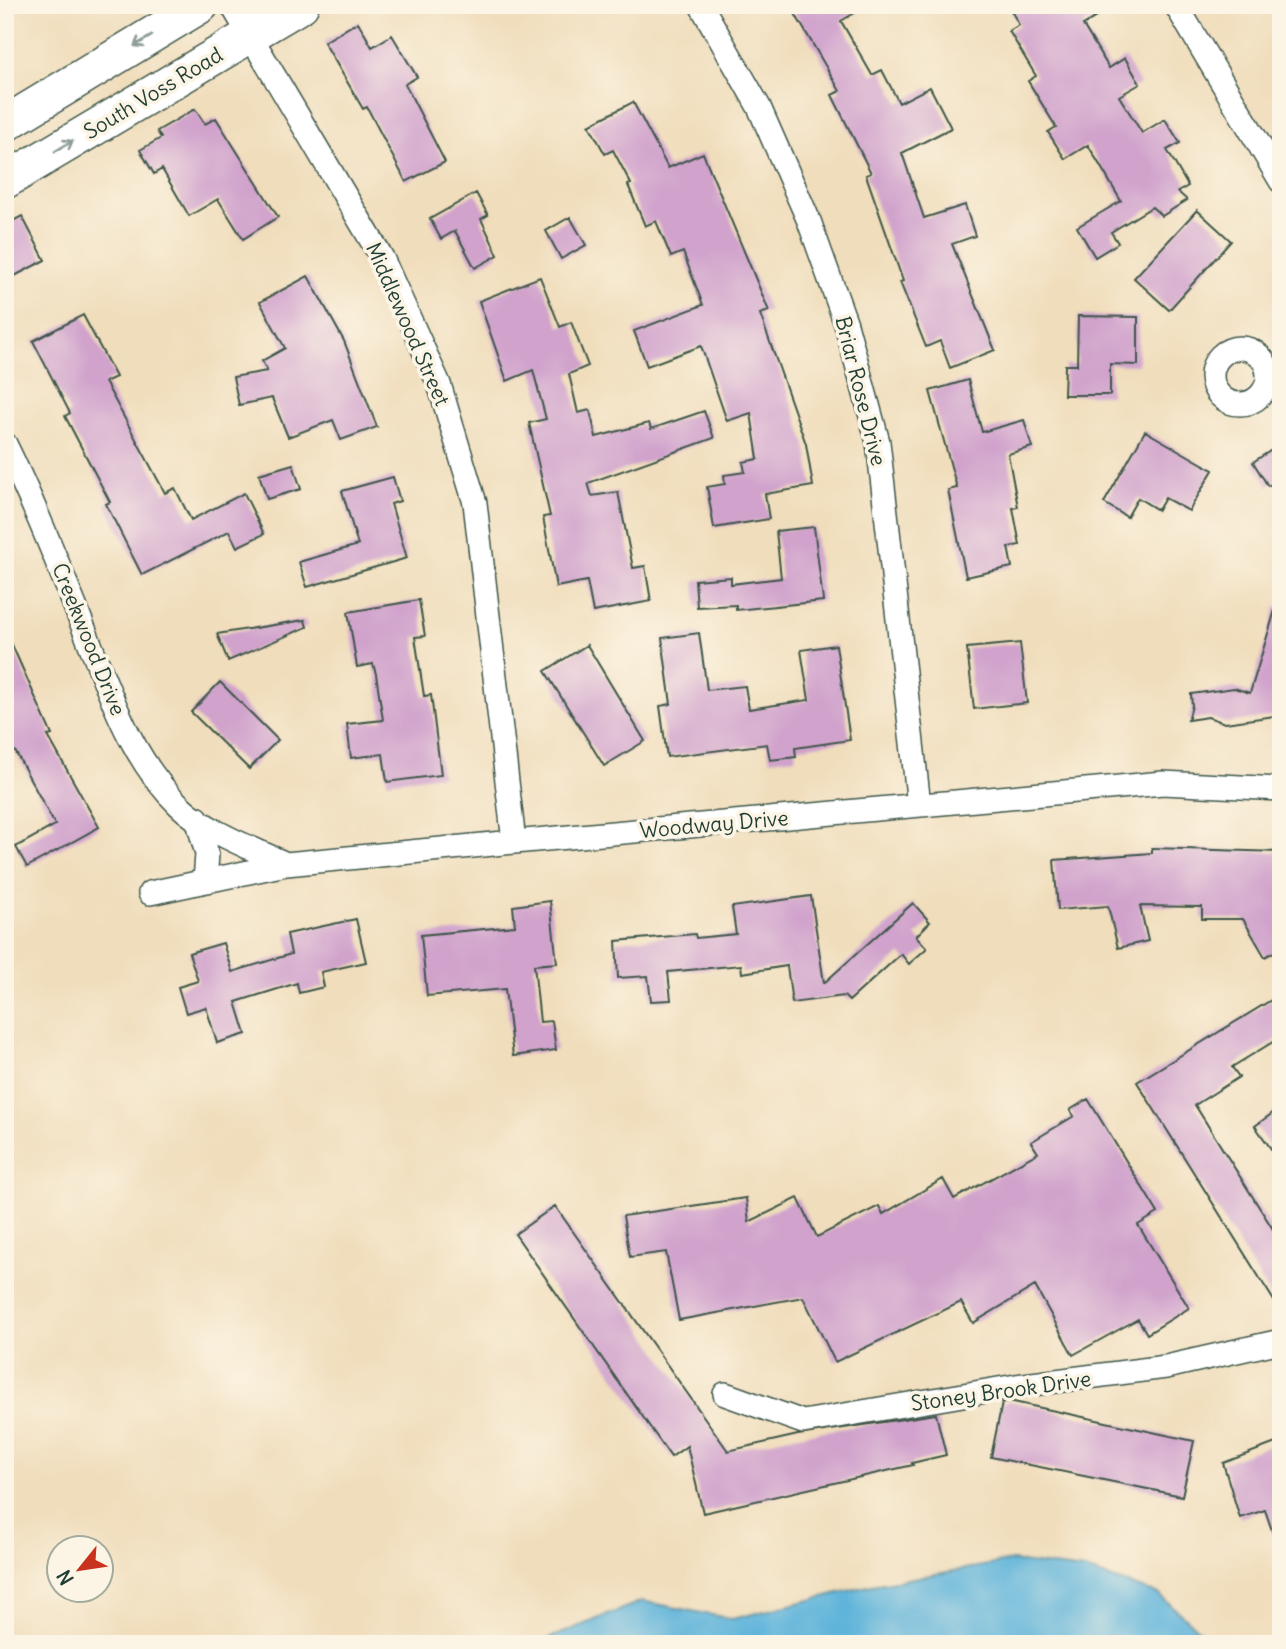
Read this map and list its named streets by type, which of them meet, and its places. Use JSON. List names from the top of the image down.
{
  "streets": {
    "main road": ["South Voss Road"],
    "street": [
      "Middlewood Street",
      "Briar Rose Drive",
      "Creekwood Drive",
      "Woodway Drive",
      "Stoney Brook Drive"
    ]
  },
  "crossings": [
    ["South Voss Road", "Middlewood Street"],
    ["Middlewood Street", "Woodway Drive"],
    ["Briar Rose Drive", "Woodway Drive"],
    ["Creekwood Drive", "Woodway Drive"]
  ],
  "north": "bottom left"
}
